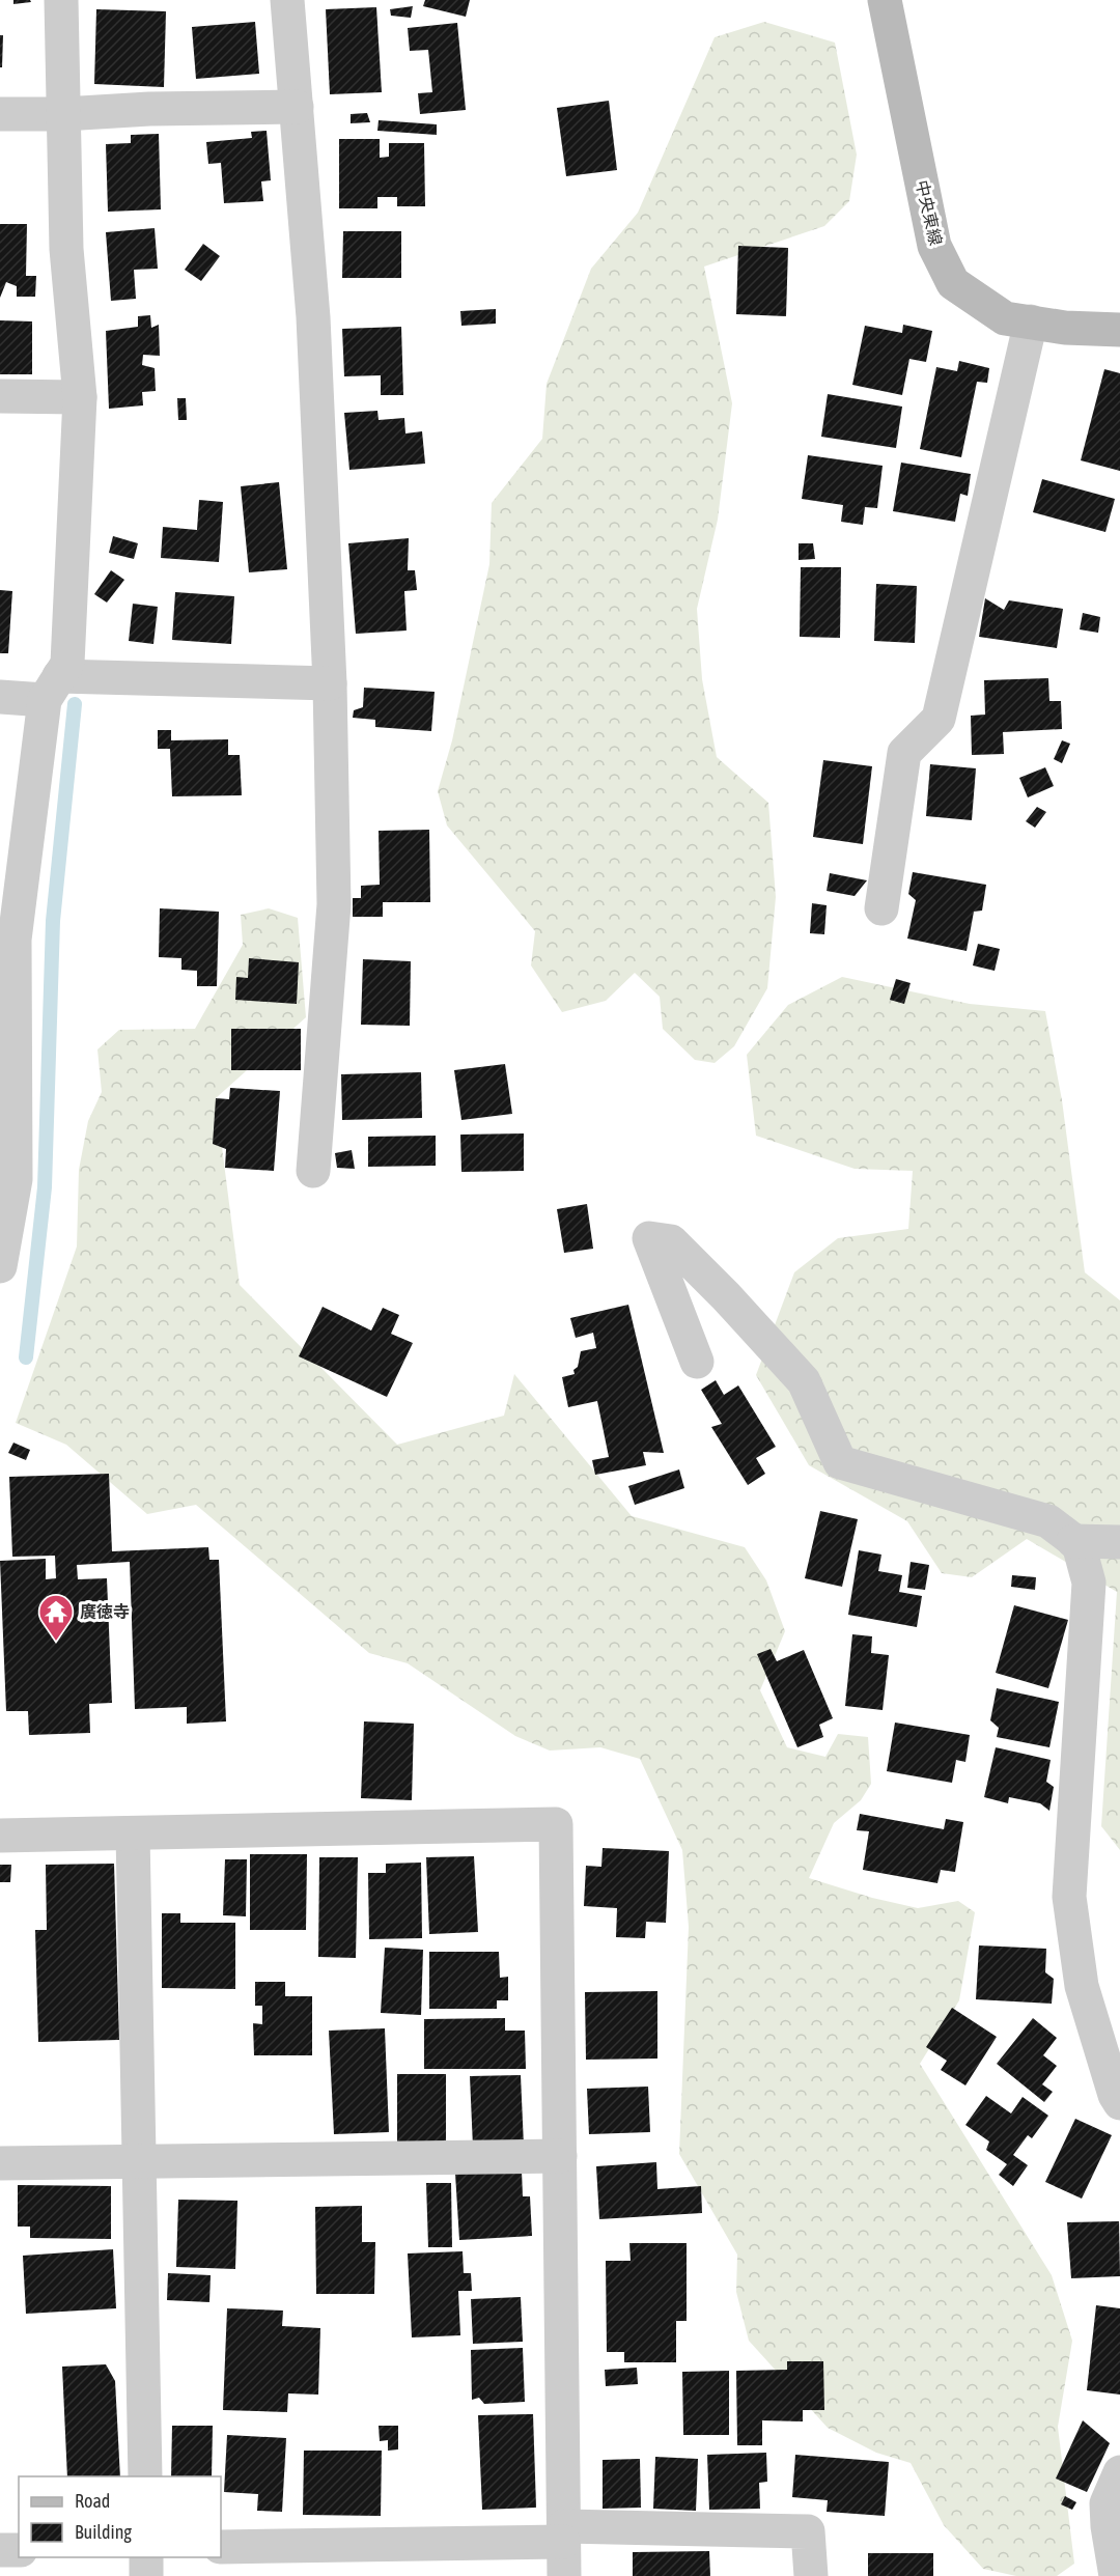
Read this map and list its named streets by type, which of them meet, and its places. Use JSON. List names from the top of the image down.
{
  "streets": {
    "main road": ["中央東線"]
  },
  "places": {
    "temple": ["廣徳寺"]
  },
  "legend": ["Road", "Building"]
}
